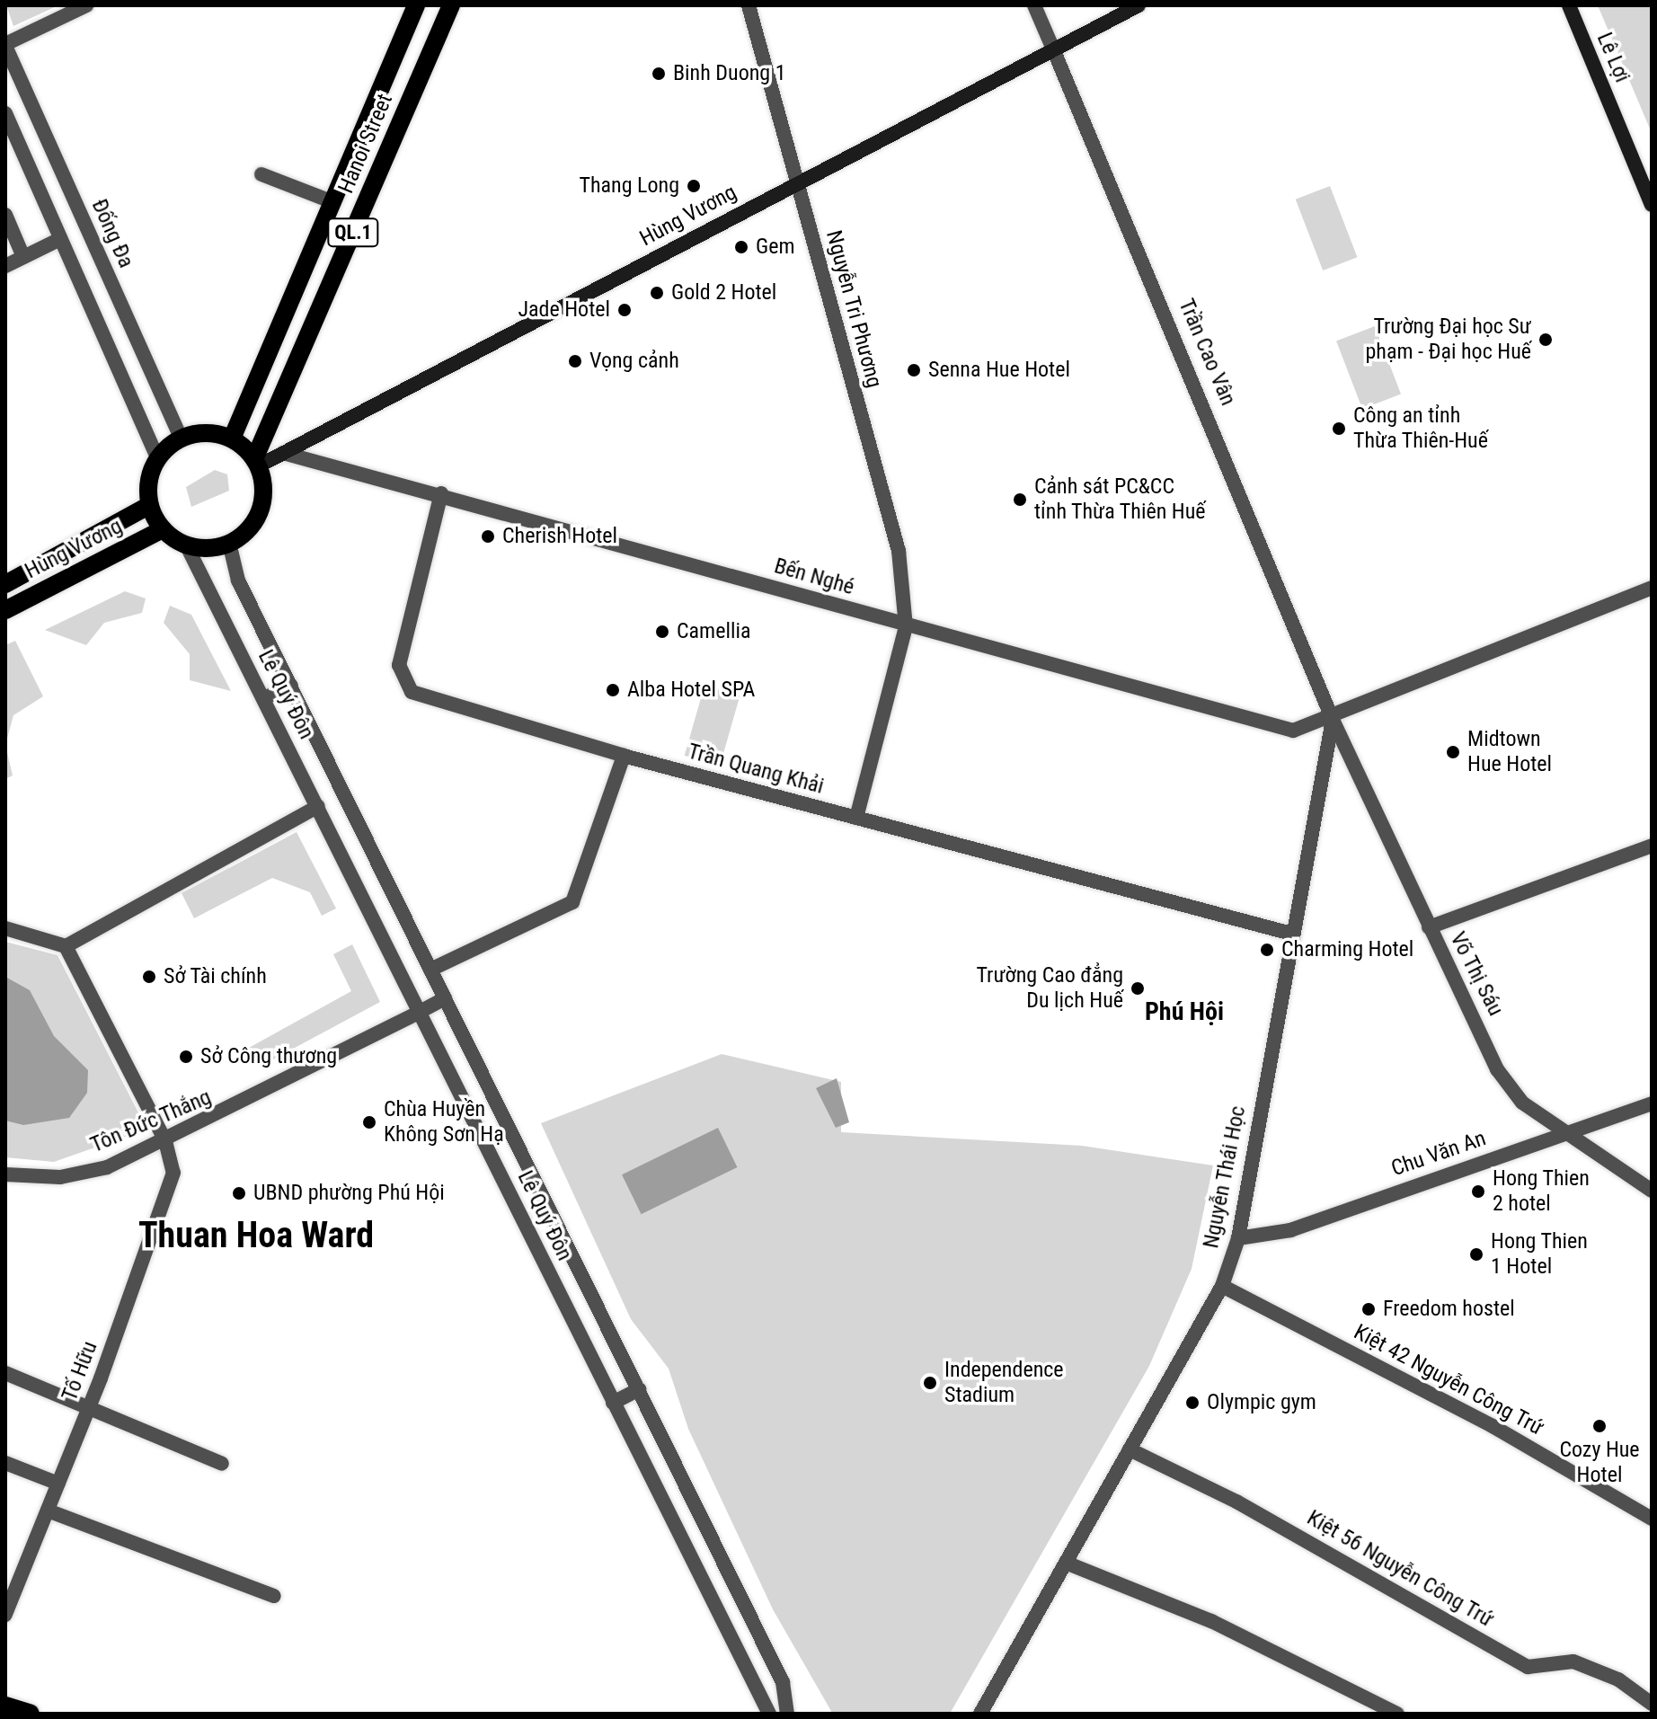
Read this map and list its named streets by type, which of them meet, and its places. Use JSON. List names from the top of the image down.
{
  "streets": {
    "main road": [
      "Lê Lợi",
      "Hanoi Street",
      "Hùng Vương",
      "QL.1"
    ],
    "street": [
      "Đống Đa",
      "Nguyễn Tri Phương",
      "Trần Cao Vân",
      "Bến Nghé",
      "Lê Quý Đôn",
      "Trần Quang Khải",
      "Võ Thị Sáu",
      "Tôn Đức Thắng",
      "Chu Văn An",
      "Nguyễn Thái Học",
      "Tố Hữu",
      "Kiệt 42 Nguyễn Công Trứ",
      "Kiệt 56 Nguyễn Công Trứ"
    ]
  },
  "crossings": [
    ["Hanoi Street", "Hùng Vương"],
    ["Hanoi Street", "QL.1"],
    ["Hanoi Street", "Đống Đa"],
    ["Hanoi Street", "Lê Quý Đôn"],
    ["Hùng Vương", "QL.1"],
    ["Hùng Vương", "Đống Đa"],
    ["Hùng Vương", "Nguyễn Tri Phương"],
    ["Hùng Vương", "Trần Cao Vân"],
    ["Hùng Vương", "Bến Nghé"],
    ["Hùng Vương", "Lê Quý Đôn"],
    ["QL.1", "Đống Đa"],
    ["QL.1", "Lê Quý Đôn"],
    ["Đống Đa", "Lê Quý Đôn"],
    ["Nguyễn Tri Phương", "Bến Nghé"],
    ["Nguyễn Tri Phương", "Trần Quang Khải"],
    ["Trần Cao Vân", "Bến Nghé"],
    ["Trần Cao Vân", "Võ Thị Sáu"],
    ["Trần Cao Vân", "Nguyễn Thái Học"],
    ["Bến Nghé", "Trần Quang Khải"],
    ["Bến Nghé", "Võ Thị Sáu"],
    ["Bến Nghé", "Nguyễn Thái Học"],
    ["Lê Quý Đôn", "Tôn Đức Thắng"],
    ["Trần Quang Khải", "Nguyễn Thái Học"],
    ["Võ Thị Sáu", "Chu Văn An"],
    ["Võ Thị Sáu", "Nguyễn Thái Học"],
    ["Tôn Đức Thắng", "Tố Hữu"],
    ["Chu Văn An", "Nguyễn Thái Học"],
    ["Nguyễn Thái Học", "Kiệt 42 Nguyễn Công Trứ"],
    ["Nguyễn Thái Học", "Kiệt 56 Nguyễn Công Trứ"]
  ],
  "districts": ["Phú Hội", "Thuan Hoa Ward"],
  "places": [
    "Binh Duong 1",
    "Thang Long",
    "Gem",
    "Gold 2 Hotel",
    "Jade Hotel",
    "Trường Đại học Sư phạm - Đại học Huế",
    "Vọng cảnh",
    "Senna Hue Hotel",
    "Công an tỉnh Thừa Thiên-Huế",
    "Cảnh sát PC&CC tỉnh Thừa Thiên Huế",
    "Cherish Hotel",
    "Camellia",
    "Alba Hotel SPA",
    "Midtown Hue Hotel",
    "Charming Hotel",
    "Sở Tài chính",
    "Trường Cao đẳng Du lịch Huế",
    "Sở Công thương",
    "Chùa Huyền Không Sơn Hạ",
    "Hong Thien 2 hotel",
    "UBND phường Phú Hội",
    "Hong Thien 1 Hotel",
    "Freedom hostel",
    "Independence Stadium",
    "Olympic gym",
    "Cozy Hue Hotel"
  ]
}
